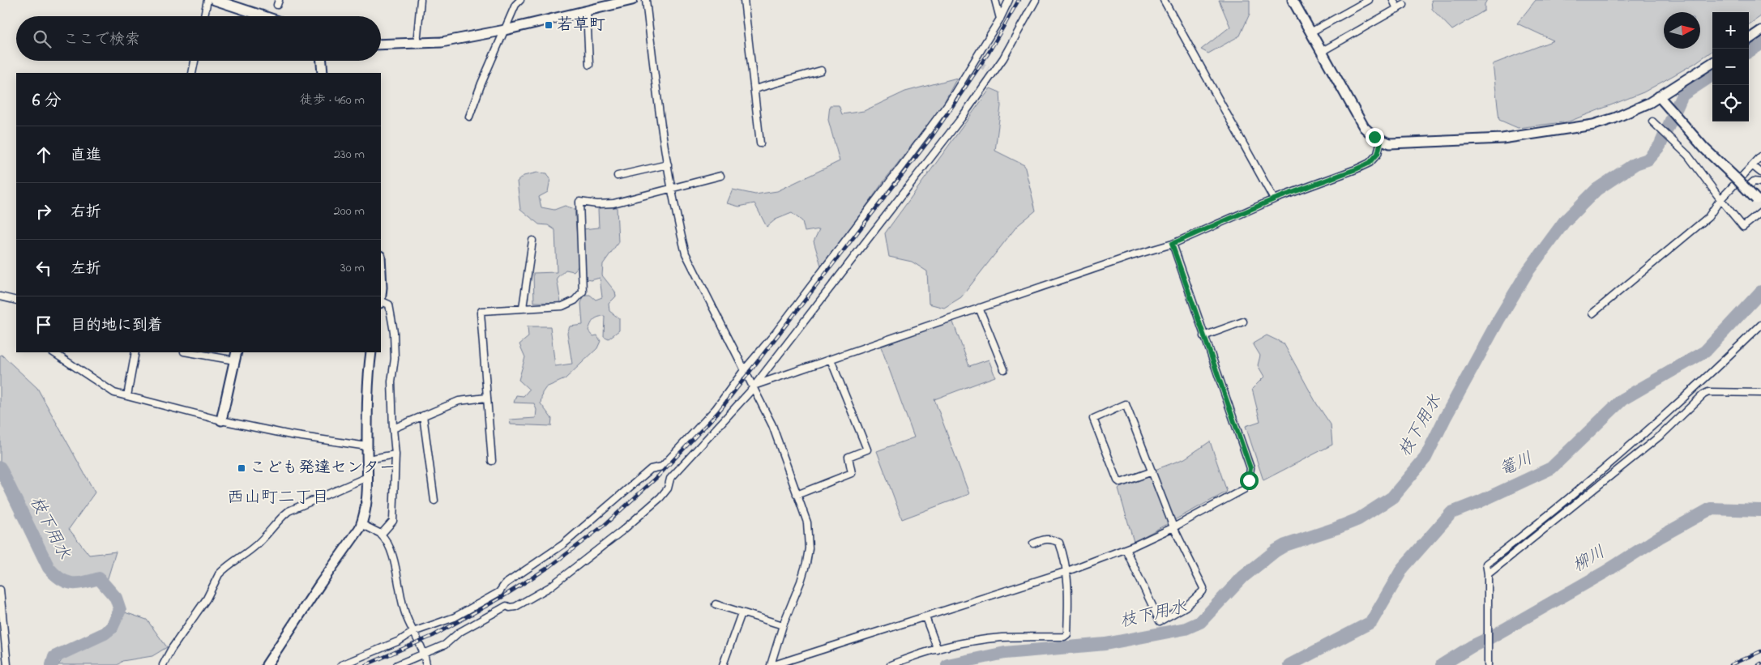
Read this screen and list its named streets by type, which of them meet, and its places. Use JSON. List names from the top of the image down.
{
  "districts": ["西山町二丁目"],
  "water": ["枝下用水", "篭川", "柳川"],
  "places": {
    "transit": ["若草町", "こども発達センター"]
  },
  "north": "right",
  "page": {
    "map_buttons": ["+", "−"],
    "search": "ここで検索",
    "heading": ["6 分", "徒歩 · 460 m"],
    "list": [
      ["直進", "230 m"],
      ["右折", "200 m"],
      ["左折", "30 m"],
      "目的地に到着"
    ]
  }
}
